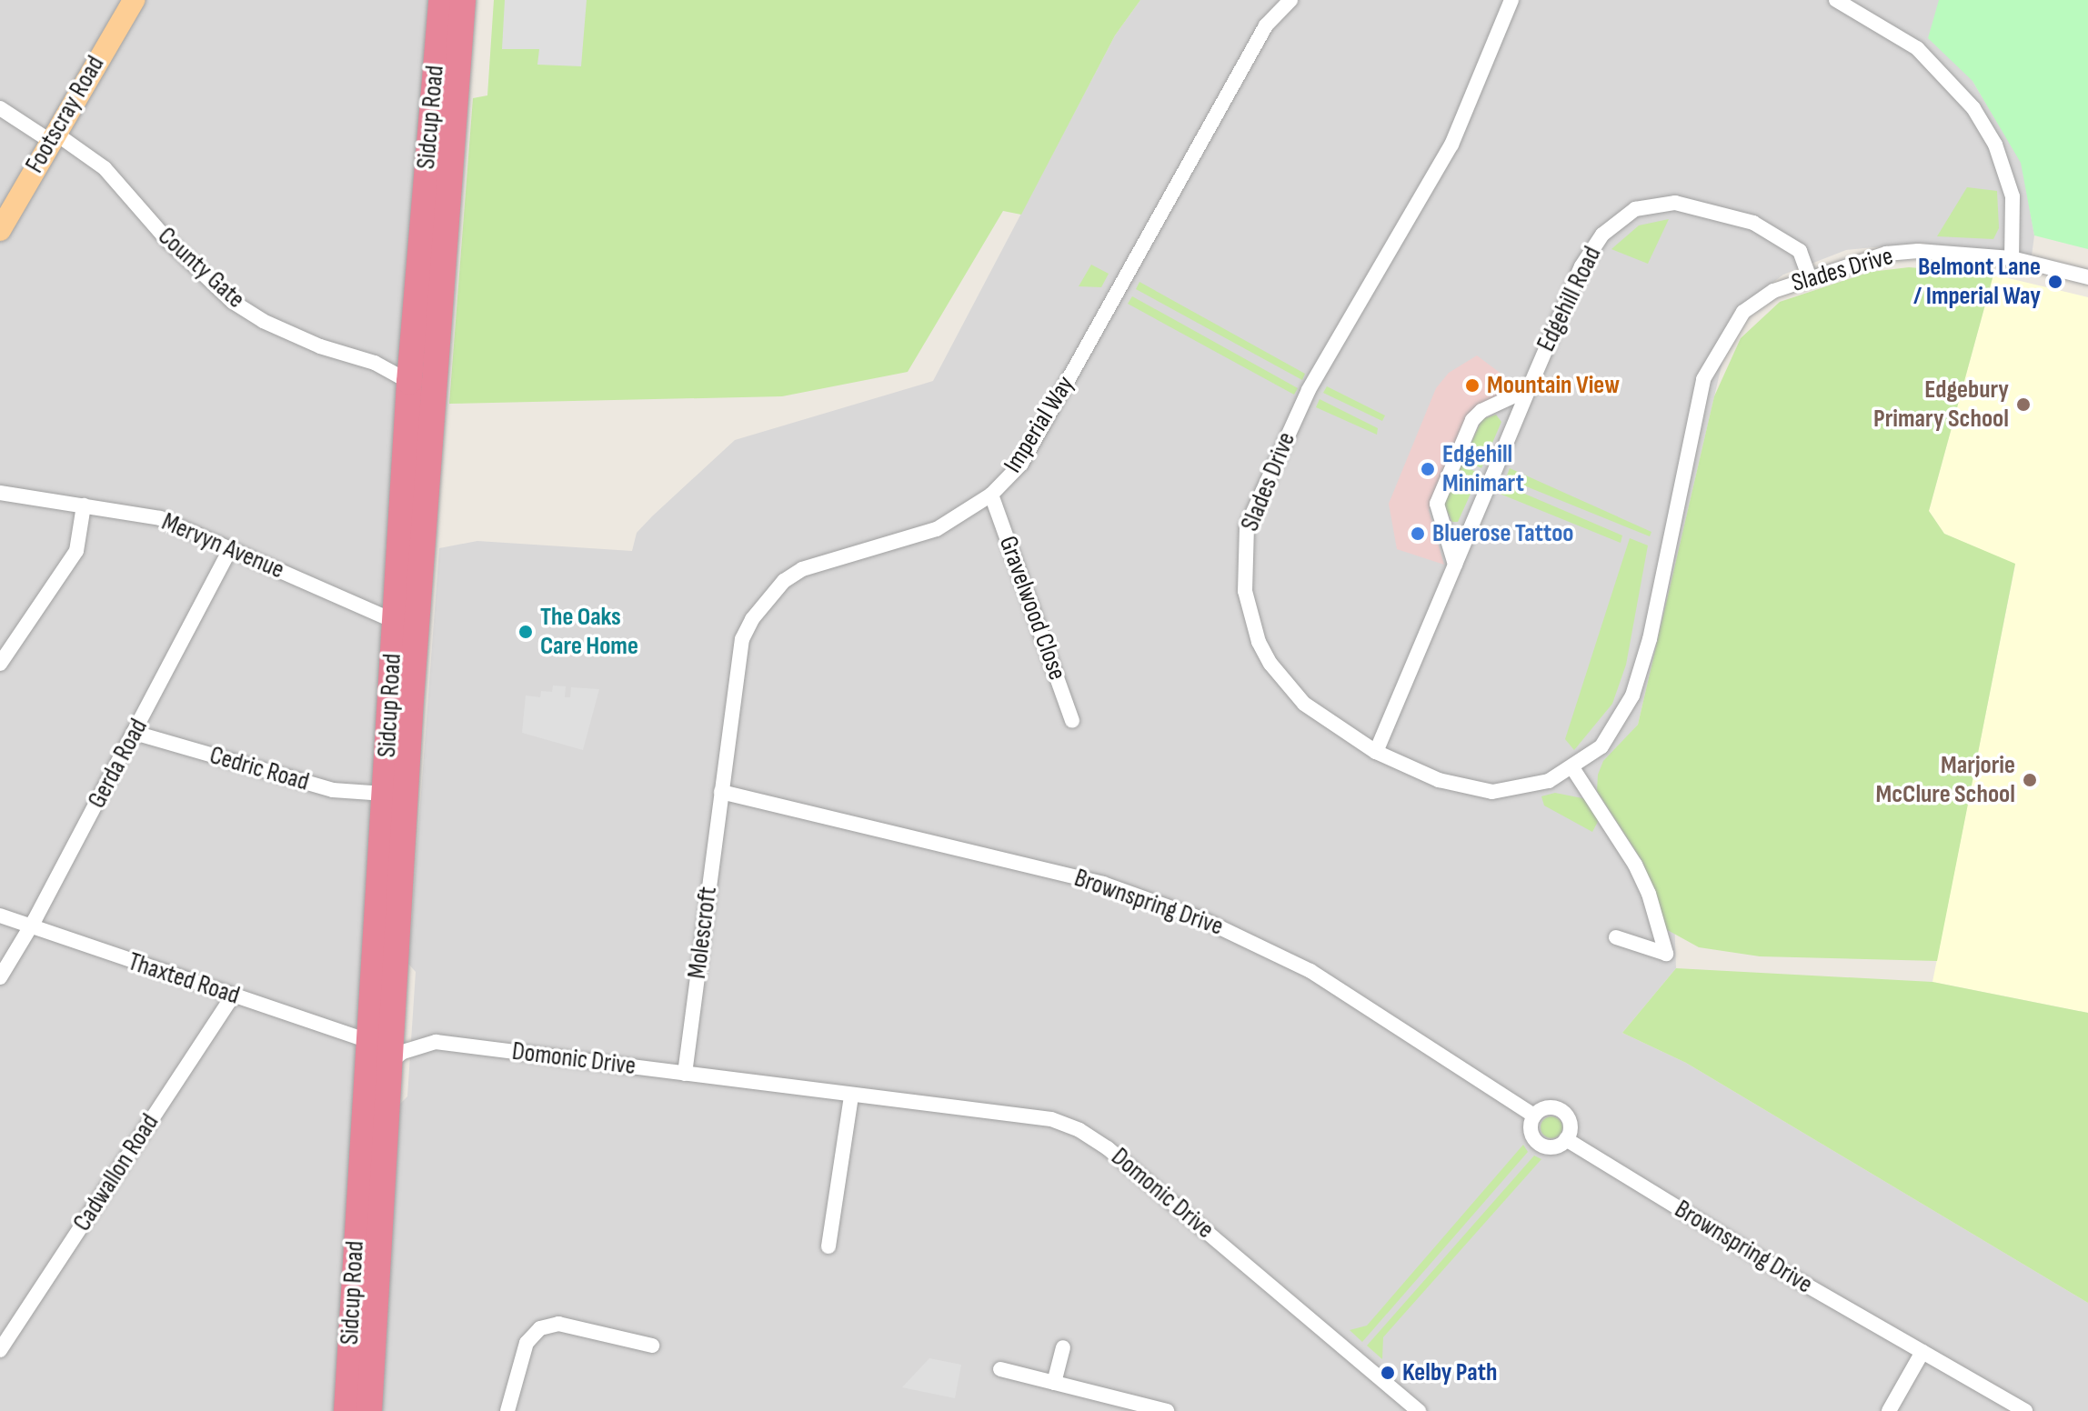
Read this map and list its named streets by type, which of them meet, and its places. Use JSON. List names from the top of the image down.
{
  "streets": {
    "highway": ["Sidcup Road"],
    "main road": ["Footscray Road"],
    "street": [
      "County Gate",
      "Slades Drive",
      "Edgehill Road",
      "Imperial Way",
      "Mervyn Avenue",
      "Gravelwood Close",
      "Gerda Road",
      "Cedric Road",
      "Brownspring Drive",
      "Molescroft",
      "Thaxted Road",
      "Domonic Drive",
      "Cadwallon Road"
    ]
  },
  "crossings": [
    ["Footscray Road", "County Gate"],
    ["Sidcup Road", "County Gate"],
    ["Sidcup Road", "Mervyn Avenue"],
    ["Sidcup Road", "Cedric Road"],
    ["Sidcup Road", "Thaxted Road"],
    ["Sidcup Road", "Domonic Drive"],
    ["Slades Drive", "Edgehill Road"],
    ["Imperial Way", "Gravelwood Close"],
    ["Imperial Way", "Brownspring Drive"],
    ["Imperial Way", "Molescroft"],
    ["Mervyn Avenue", "Gerda Road"],
    ["Gerda Road", "Cedric Road"],
    ["Gerda Road", "Thaxted Road"],
    ["Brownspring Drive", "Molescroft"],
    ["Molescroft", "Domonic Drive"],
    ["Thaxted Road", "Cadwallon Road"]
  ],
  "places": [
    "Belmont Lane / Imperial Way",
    "Mountain View",
    "Edgebury Primary School",
    "Edgehill Minimart",
    "Bluerose Tattoo",
    "The Oaks Care Home",
    "Marjorie McClure School",
    "Kelby Path"
  ]
}
